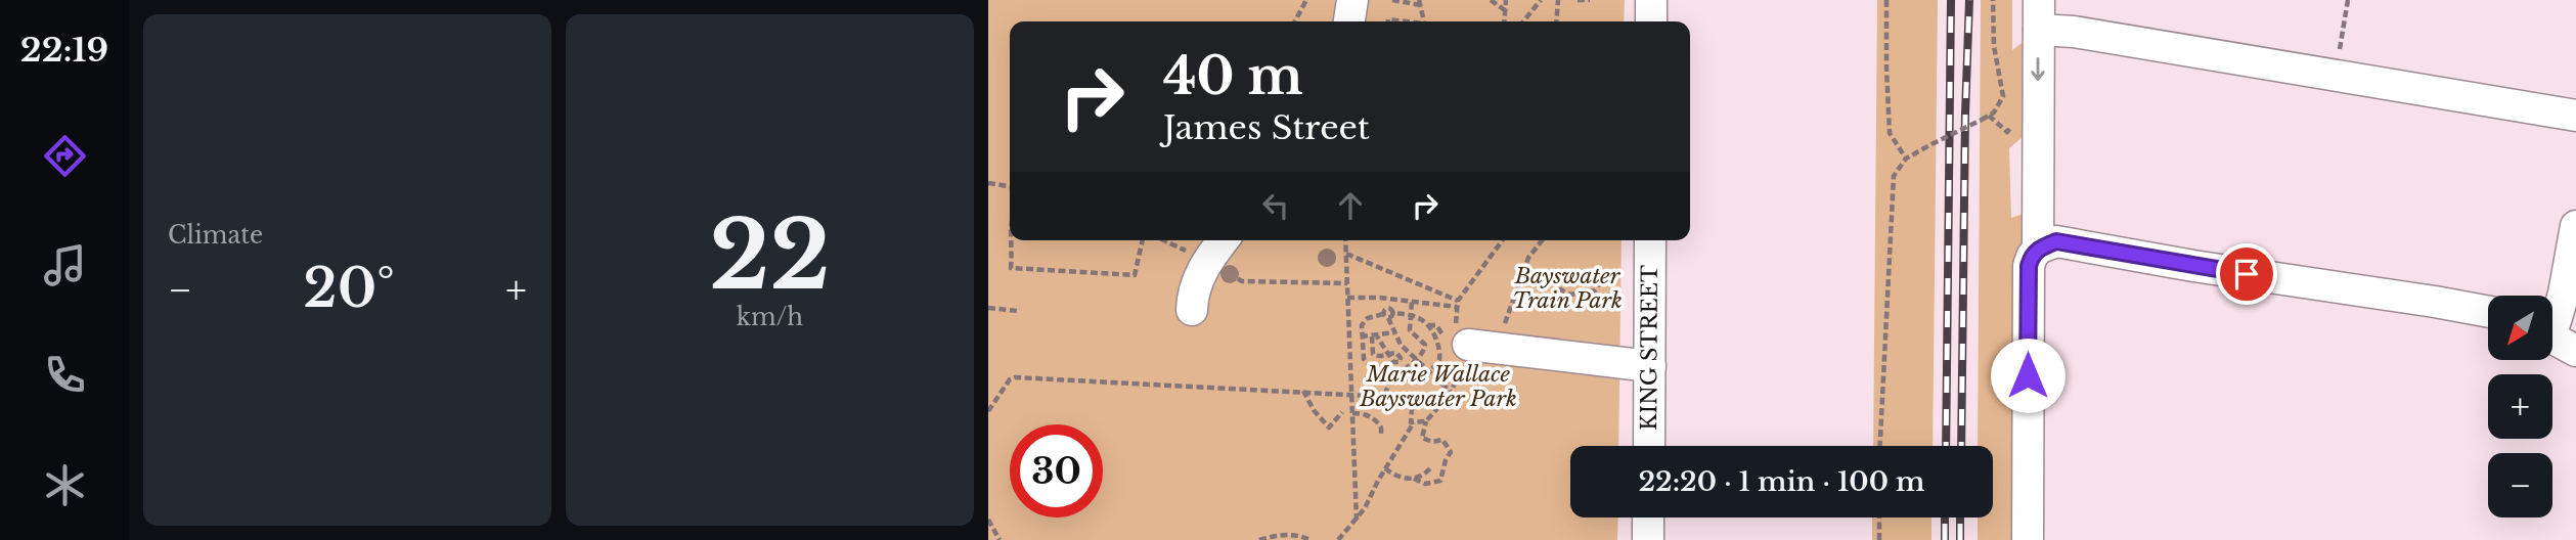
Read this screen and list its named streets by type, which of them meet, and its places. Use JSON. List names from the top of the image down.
{
  "streets": {
    "street": ["KING STREET"]
  },
  "parks": ["Bayswater Train Park", "Marie Wallace Bayswater Park"],
  "north": "bottom left",
  "page": {
    "tabs": "22:19",
    "tile": [
      "Climate",
      ["22", "km/h"]
    ],
    "turn": ["40 m", "James Street"],
    "heat": ["−", "20°", "+"],
    "map_buttons": ["+", "−"],
    "limit": "30",
    "trip": "22:20 · 1 min · 100 m"
  }
}
